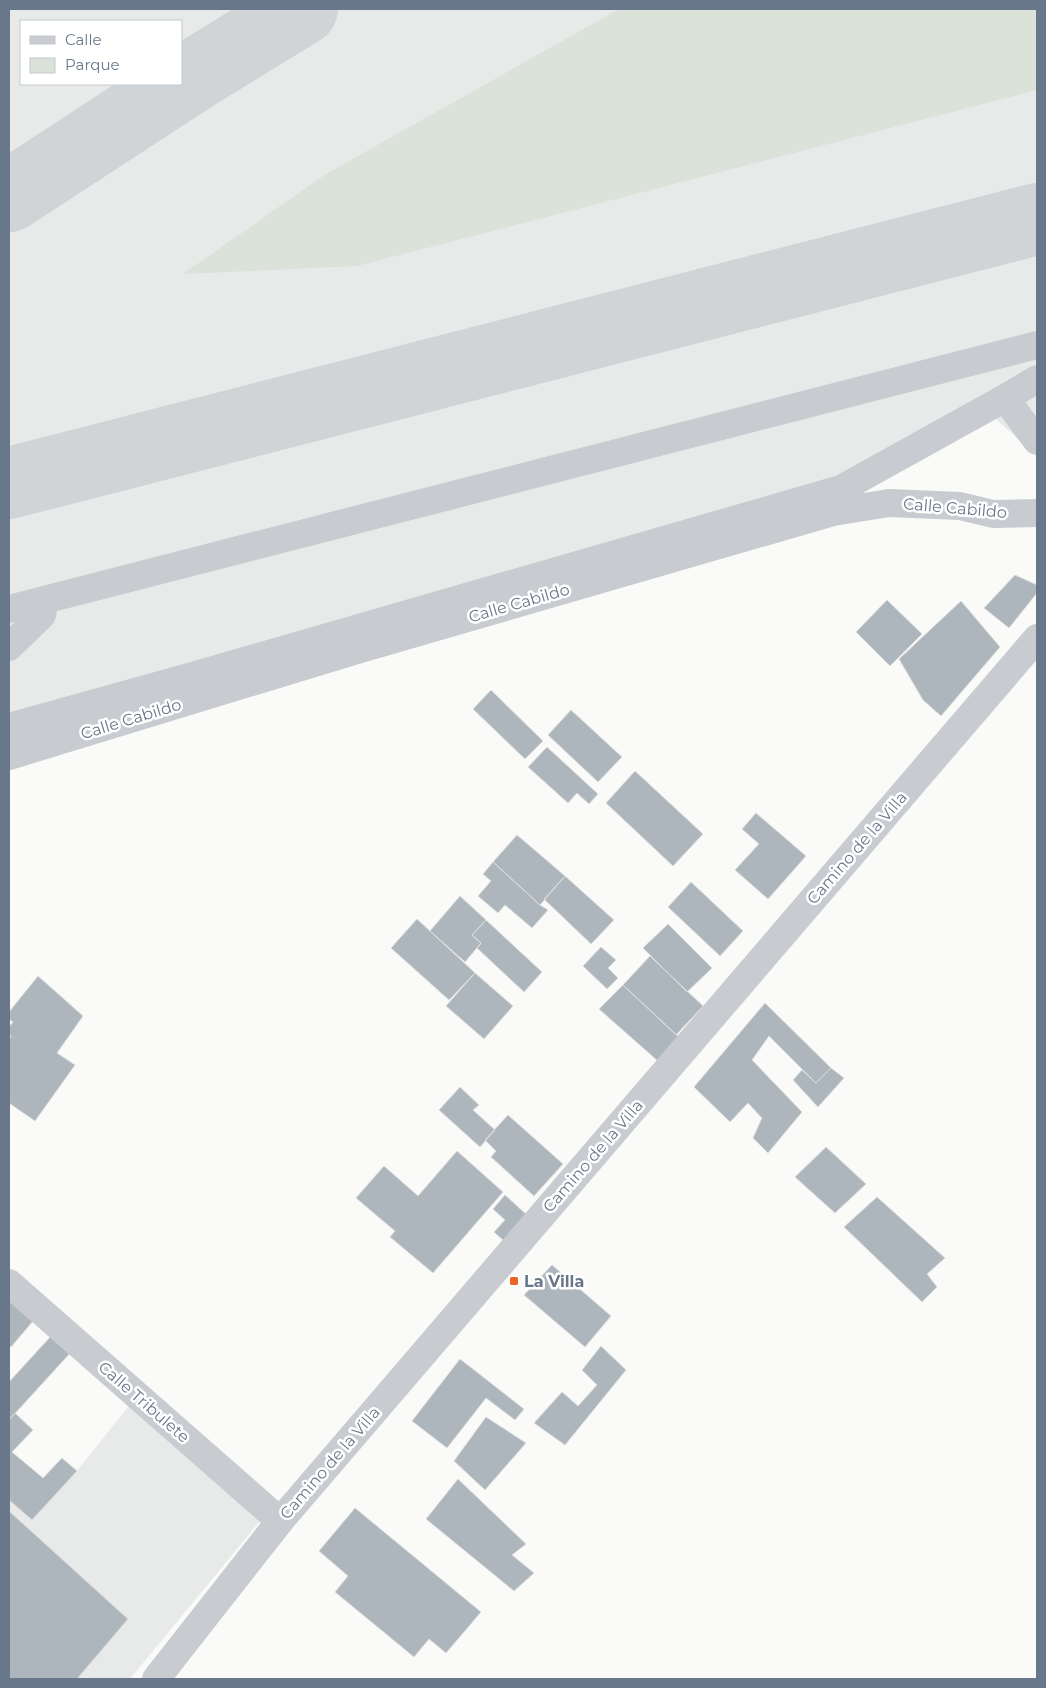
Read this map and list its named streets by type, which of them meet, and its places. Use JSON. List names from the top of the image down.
{
  "streets": {
    "street": ["Calle Cabildo", "Camino de la Villa", "Calle Tribulete"]
  },
  "crossings": [
    ["Camino de la Villa", "Calle Tribulete"]
  ],
  "places": {
    "transit": ["La Villa"]
  },
  "legend": ["Calle", "Parque"]
}
